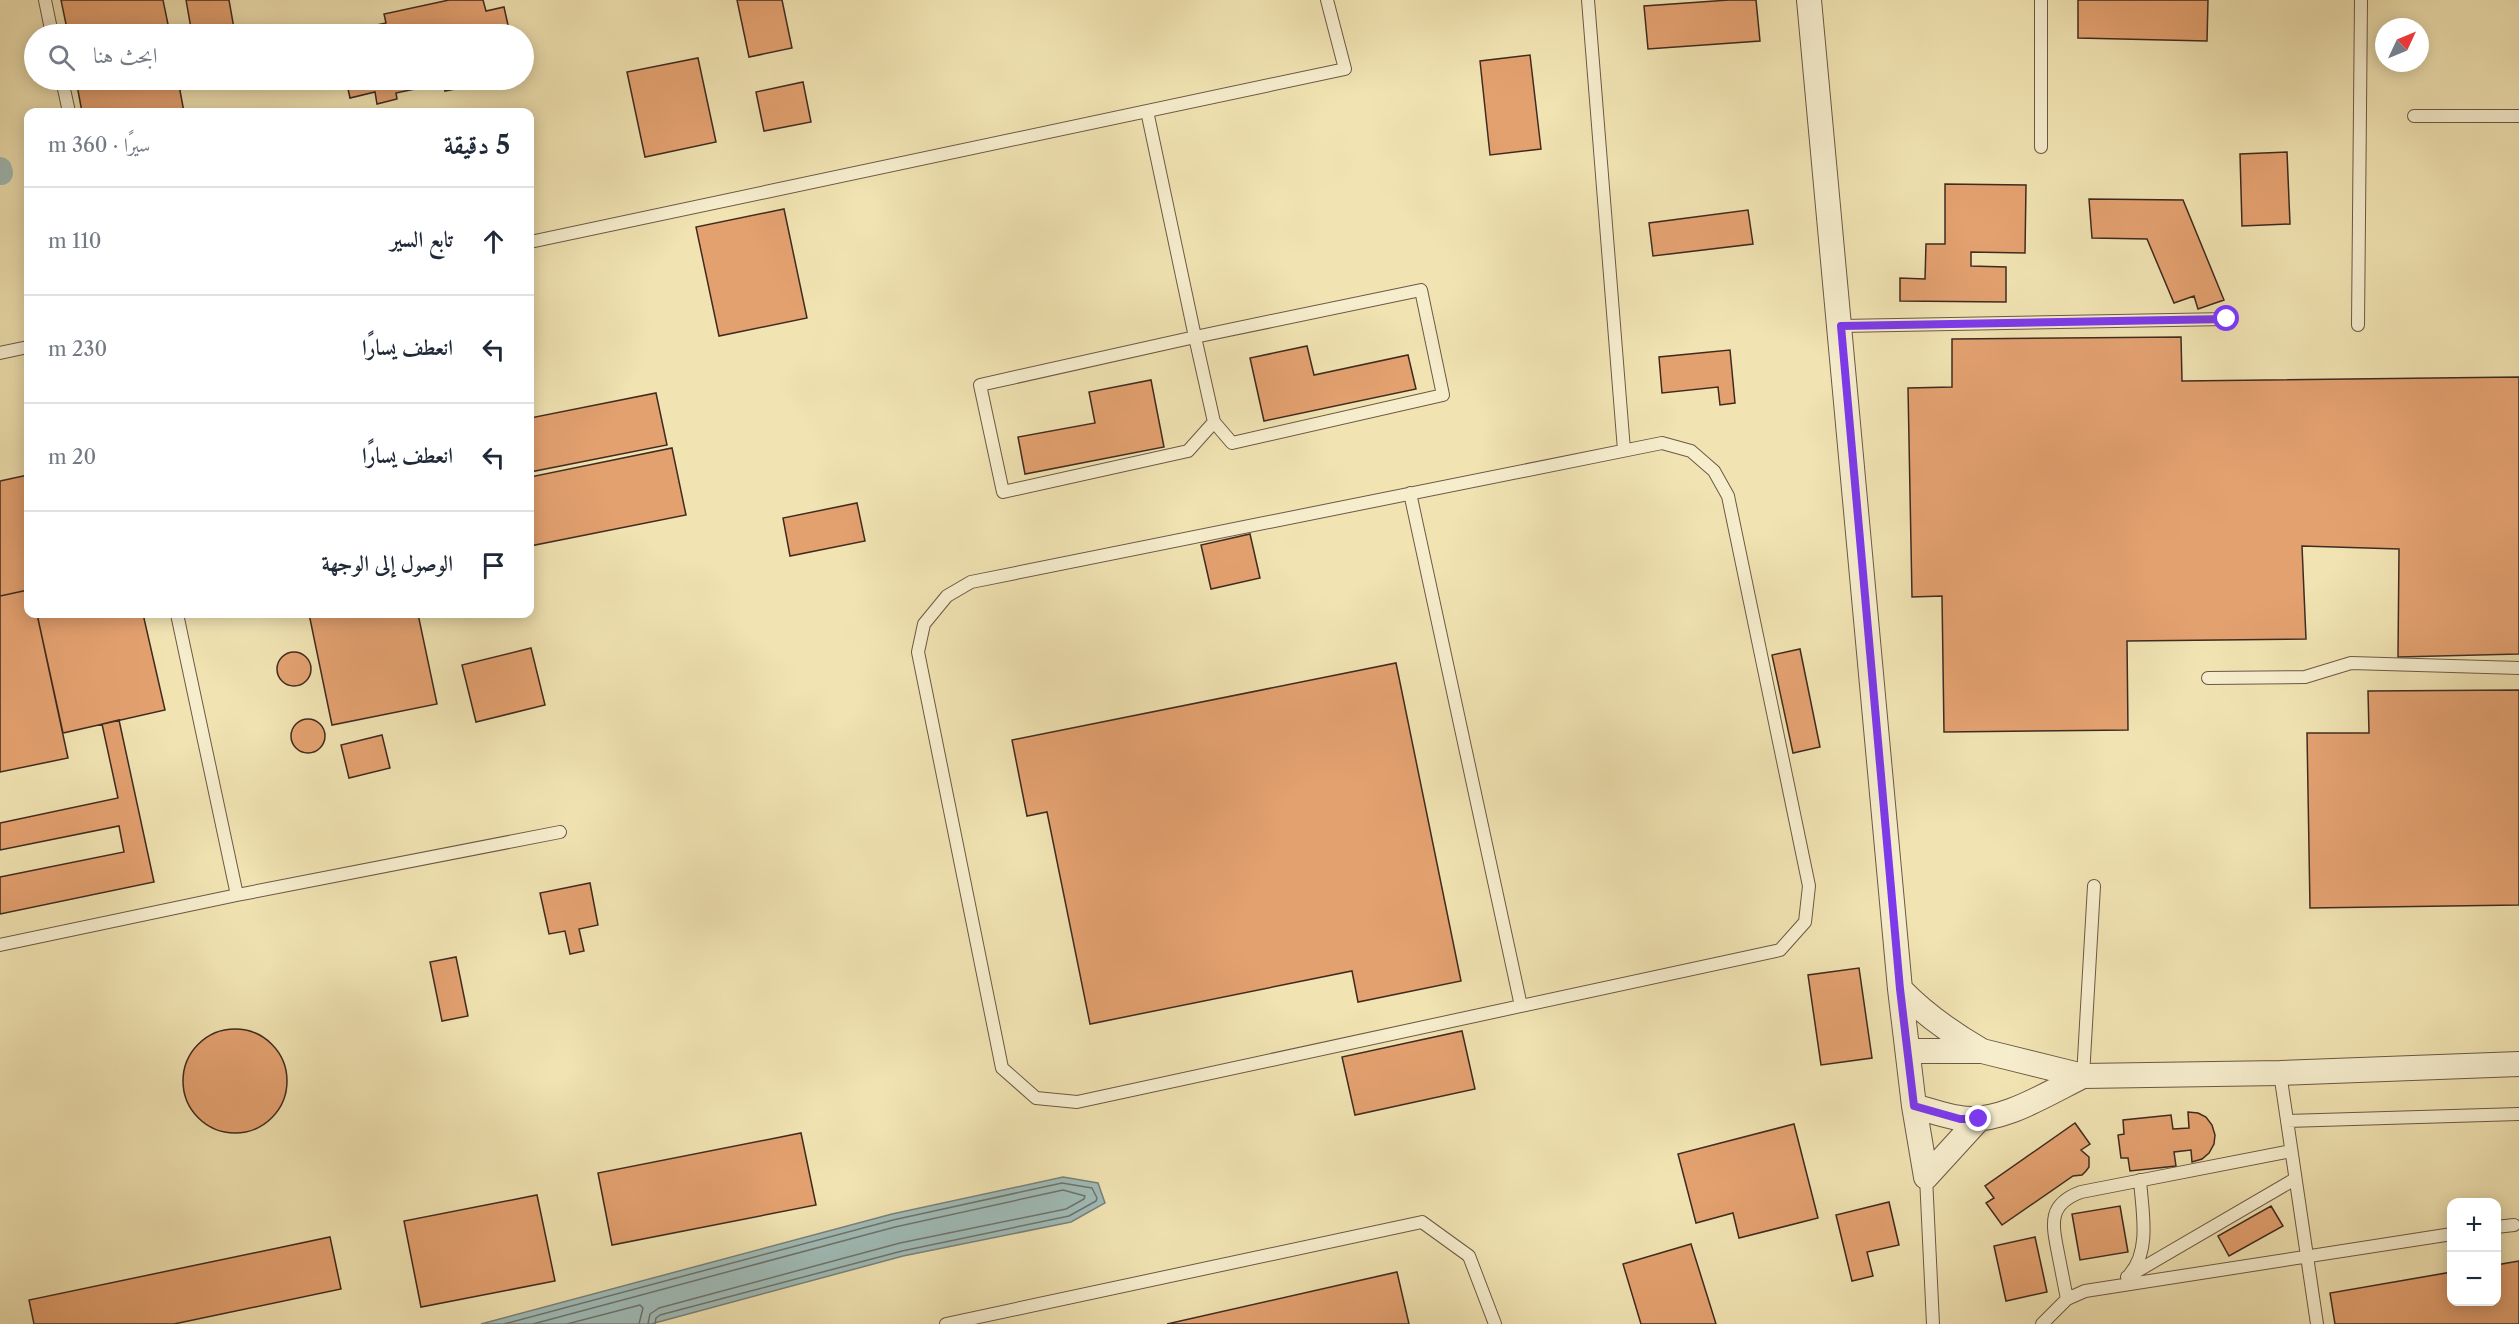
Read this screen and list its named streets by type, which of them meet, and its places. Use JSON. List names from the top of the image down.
{
  "north": "top right",
  "page": {
    "search": "ابحث هنا",
    "heading": ["5 دقيقة", "سيرًا · 360 m"],
    "list": [
      ["تابع السير", "110 m"],
      ["انعطف يسارًا", "230 m"],
      ["انعطف يسارًا", "20 m"],
      "الوصول إلى الوجهة"
    ],
    "map_buttons": ["+", "−"]
  }
}
